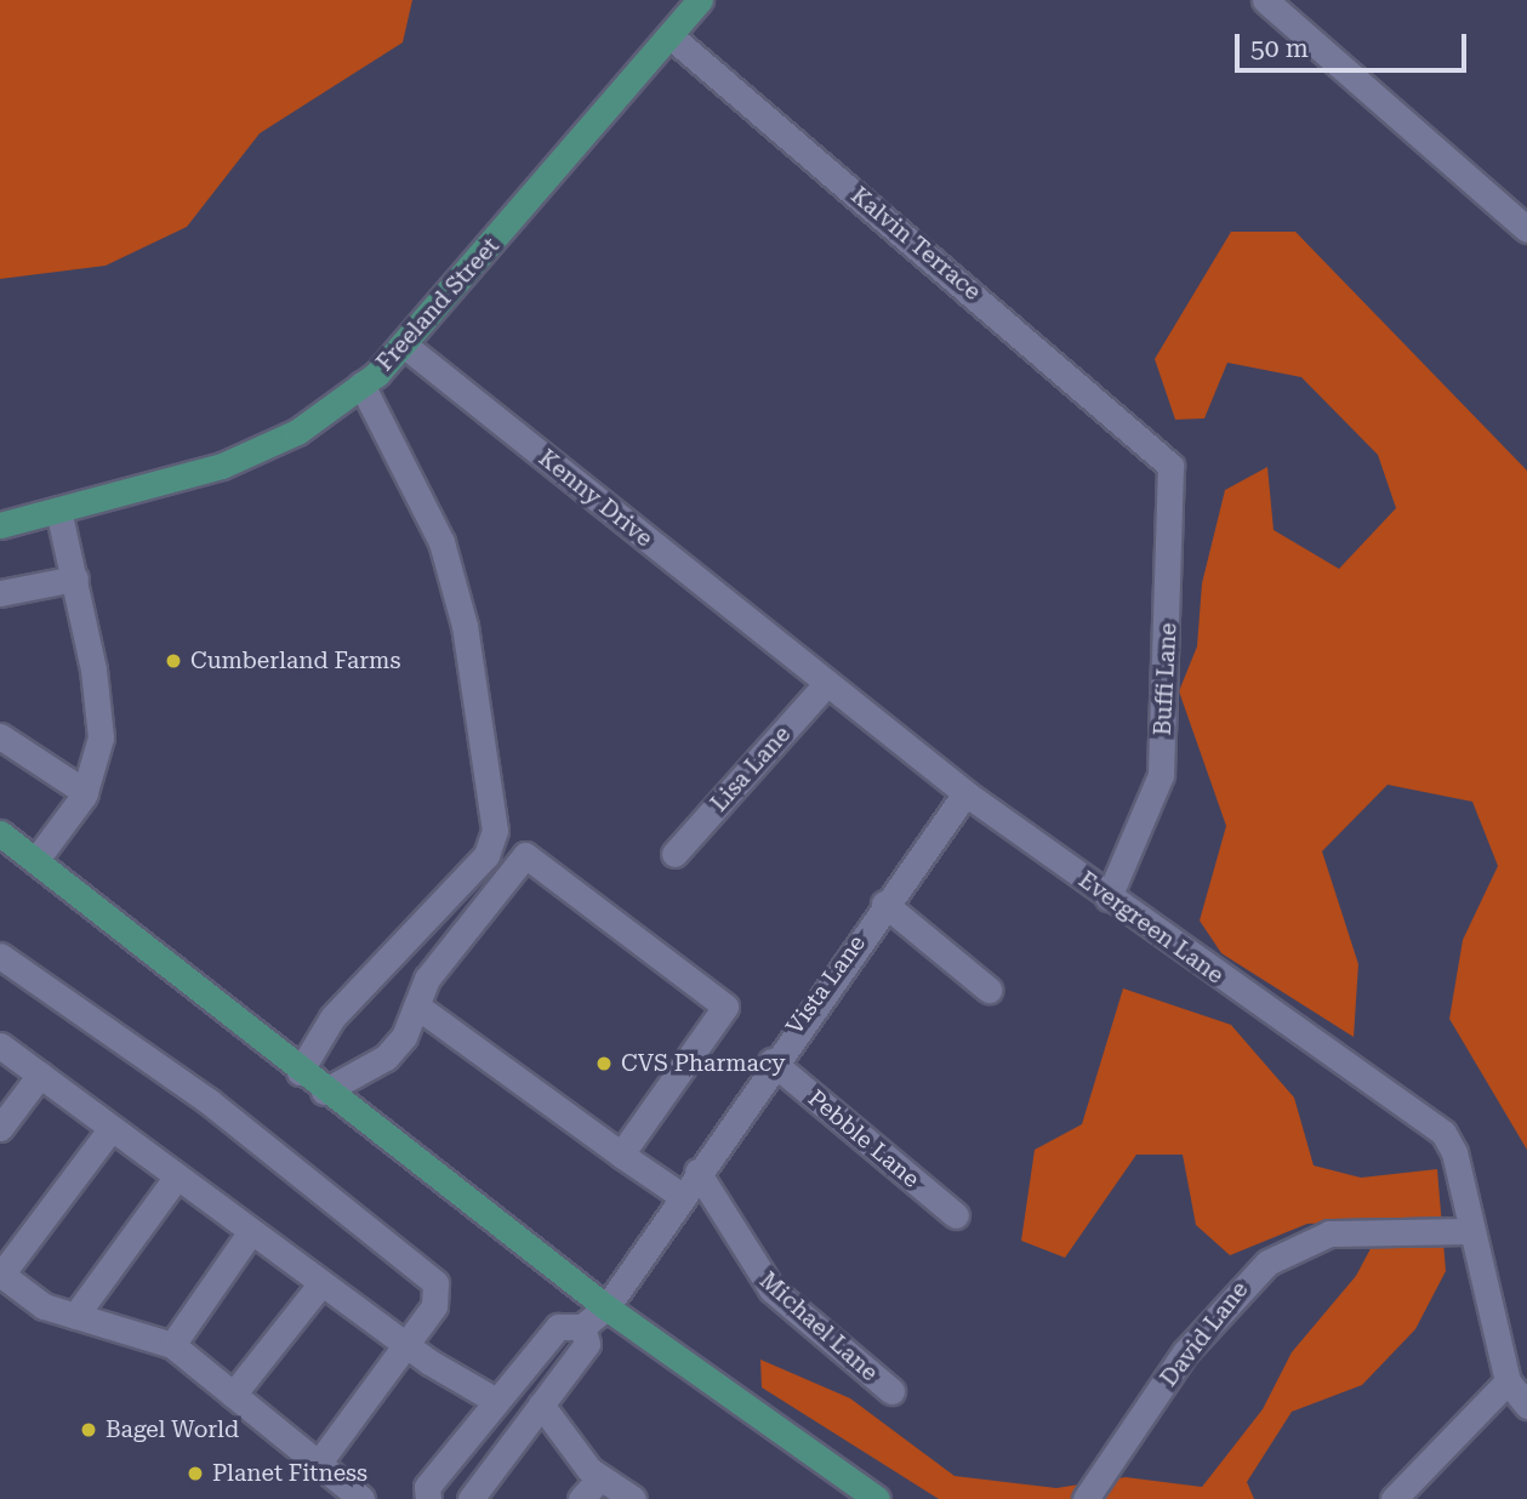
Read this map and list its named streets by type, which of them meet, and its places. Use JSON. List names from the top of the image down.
{
  "streets": {
    "main road": ["Freeland Street"],
    "street": [
      "Kalvin Terrace",
      "Kenny Drive",
      "Buffi Lane",
      "Lisa Lane",
      "Evergreen Lane",
      "Vista Lane",
      "Pebble Lane",
      "Michael Lane",
      "David Lane"
    ]
  },
  "crossings": [
    ["Kalvin Terrace", "Freeland Street"],
    ["Kalvin Terrace", "Buffi Lane"],
    ["Freeland Street", "Kenny Drive"],
    ["Kenny Drive", "Evergreen Lane"],
    ["Buffi Lane", "Evergreen Lane"],
    ["Lisa Lane", "Evergreen Lane"],
    ["Evergreen Lane", "Vista Lane"],
    ["Evergreen Lane", "David Lane"],
    ["Vista Lane", "Pebble Lane"],
    ["Vista Lane", "Michael Lane"]
  ],
  "places": [
    "Cumberland Farms",
    "CVS Pharmacy",
    "Bagel World",
    "Planet Fitness"
  ],
  "scale_bar": "50 m"
}
